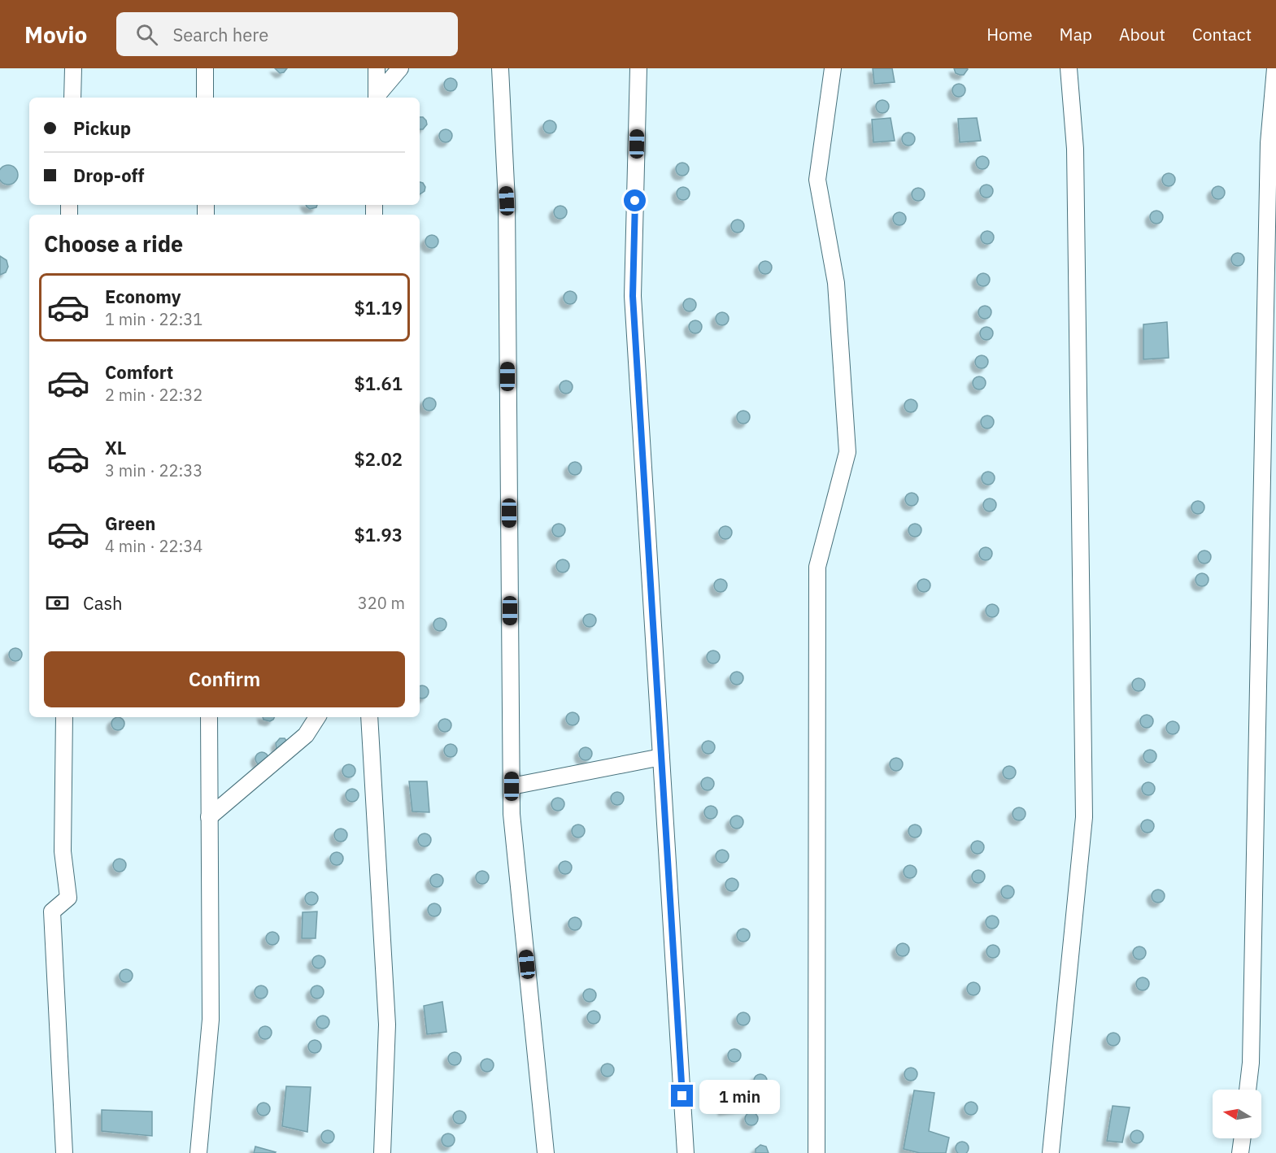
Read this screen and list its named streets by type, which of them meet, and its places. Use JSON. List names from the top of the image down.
{
  "north": "left",
  "page": {
    "header": "Movio",
    "search": "Search here",
    "nav": [
      "Home",
      "Map",
      "About",
      "Contact"
    ],
    "banner": ["Pickup", "Drop-off"],
    "heading": "Choose a ride",
    "list": [
      {
        "name": "Economy",
        "note": "1 min · 22:31",
        "value": "$1.19"
      },
      {
        "name": "Comfort",
        "note": "2 min · 22:32",
        "value": "$1.61"
      },
      {
        "name": "XL",
        "note": "3 min · 22:33",
        "value": "$2.02"
      },
      {
        "name": "Green",
        "note": "4 min · 22:34",
        "value": "$1.93"
      }
    ],
    "pay": ["Cash", "320 m"],
    "buttons": "Confirm",
    "bubble": "1 min"
  }
}
